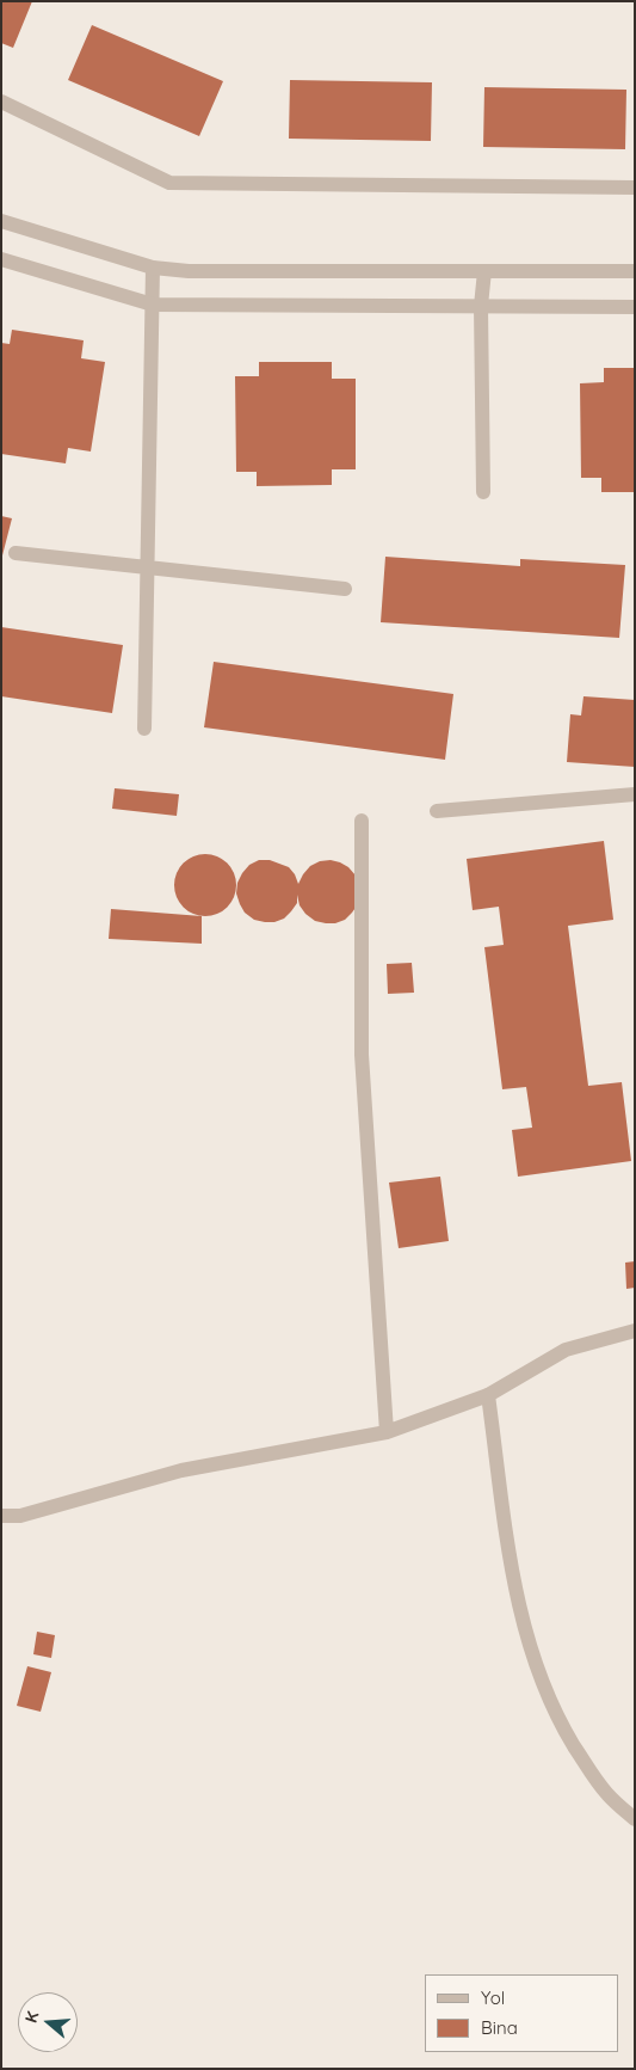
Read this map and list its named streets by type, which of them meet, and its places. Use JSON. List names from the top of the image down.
{
  "legend": ["Yol", "Bina"],
  "north": "left"
}
